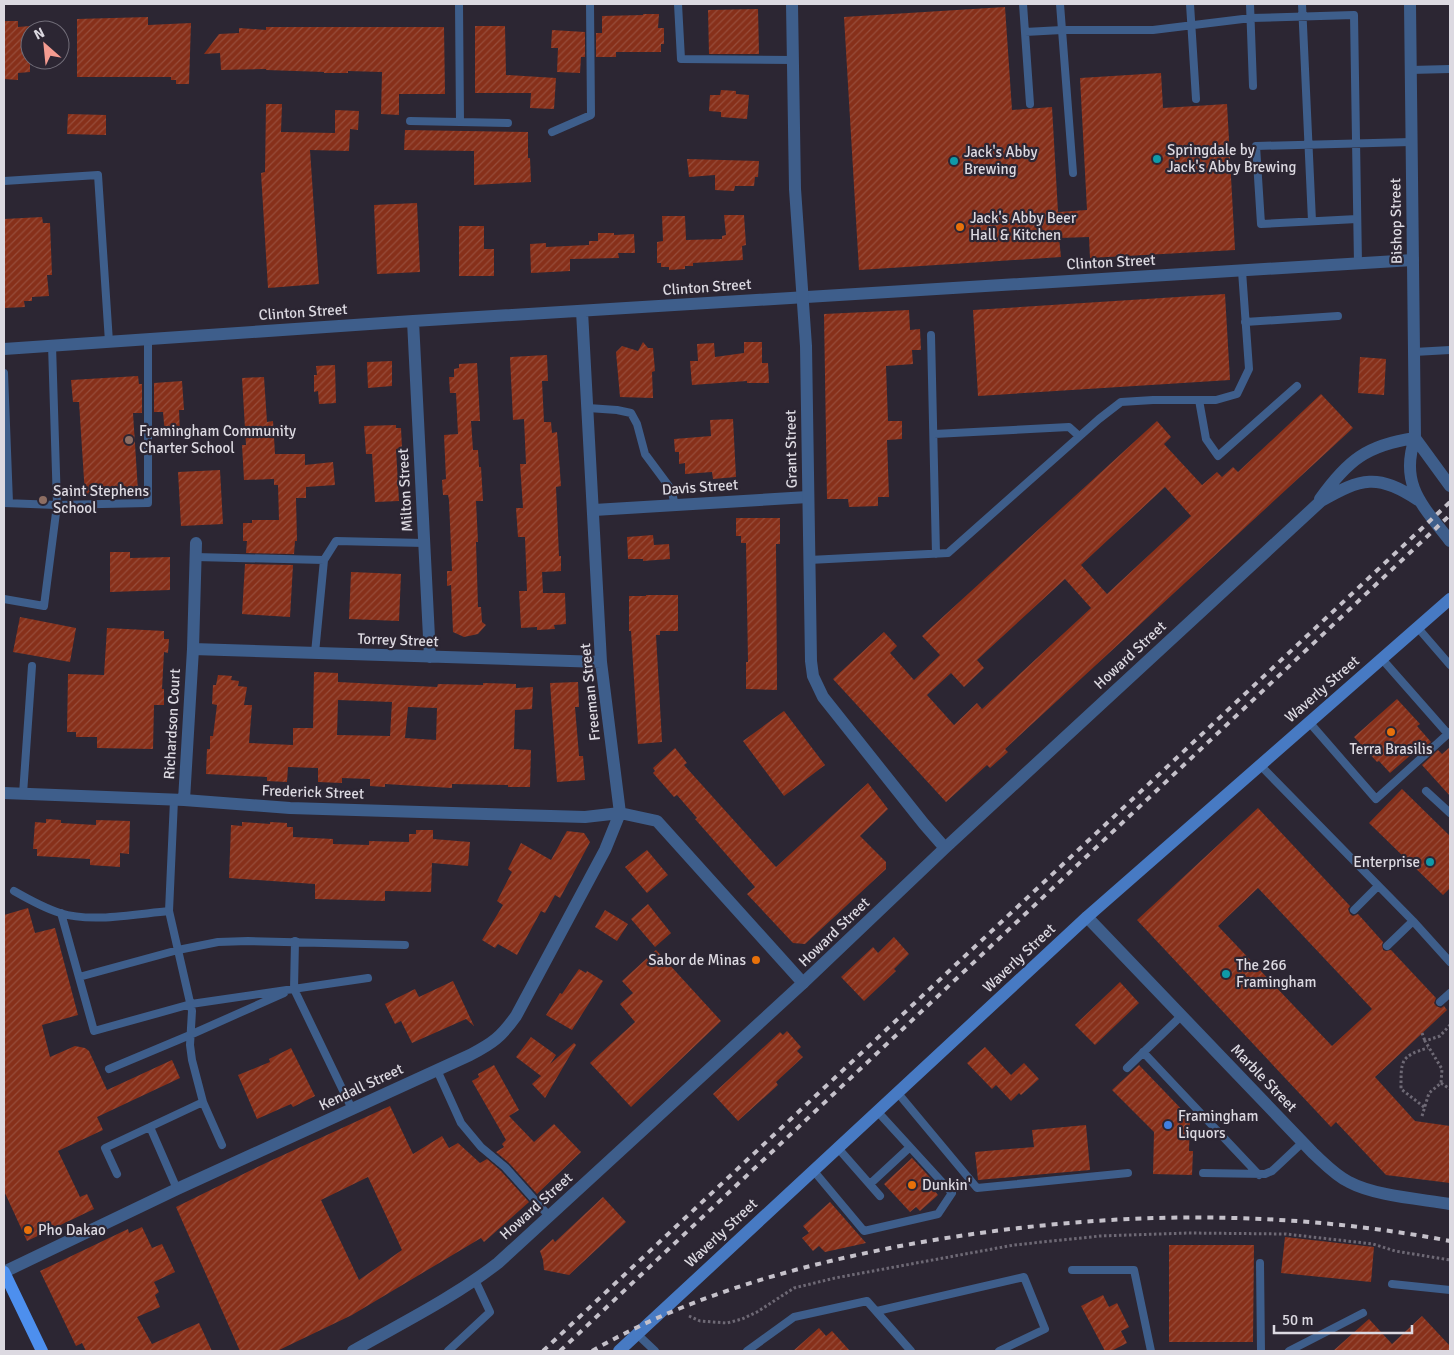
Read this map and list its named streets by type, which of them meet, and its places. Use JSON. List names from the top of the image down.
{
  "streets": {
    "main road": ["Waverly Street"],
    "street": [
      "Bishop Street",
      "Clinton Street",
      "Grant Street",
      "Davis Street",
      "Milton Street",
      "Torrey Street",
      "Howard Street",
      "Freeman Street",
      "Richardson Court",
      "Frederick Street",
      "Marble Street",
      "Kendall Street"
    ]
  },
  "crossings": [
    ["Bishop Street", "Clinton Street"],
    ["Bishop Street", "Howard Street"],
    ["Clinton Street", "Grant Street"],
    ["Clinton Street", "Milton Street"],
    ["Clinton Street", "Freeman Street"],
    ["Grant Street", "Davis Street"],
    ["Grant Street", "Howard Street"],
    ["Davis Street", "Freeman Street"],
    ["Milton Street", "Torrey Street"],
    ["Torrey Street", "Freeman Street"],
    ["Torrey Street", "Richardson Court"],
    ["Waverly Street", "Marble Street"],
    ["Freeman Street", "Frederick Street"],
    ["Freeman Street", "Kendall Street"],
    ["Richardson Court", "Frederick Street"],
    ["Frederick Street", "Kendall Street"]
  ],
  "places": [
    "Springdale by Jack's Abby Brewing",
    "Jack's Abby Brewing",
    "Jack's Abby Beer Hall & Kitchen",
    "Framingham Community Charter School",
    "Saint Stephens School",
    "Terra Brasilis",
    "Enterprise",
    "Sabor de Minas",
    "The 266 Framingham",
    "Framingham Liquors",
    "Dunkin'",
    "Pho Dakao"
  ],
  "scale_bar": "50 m",
  "north": "top left"
}
